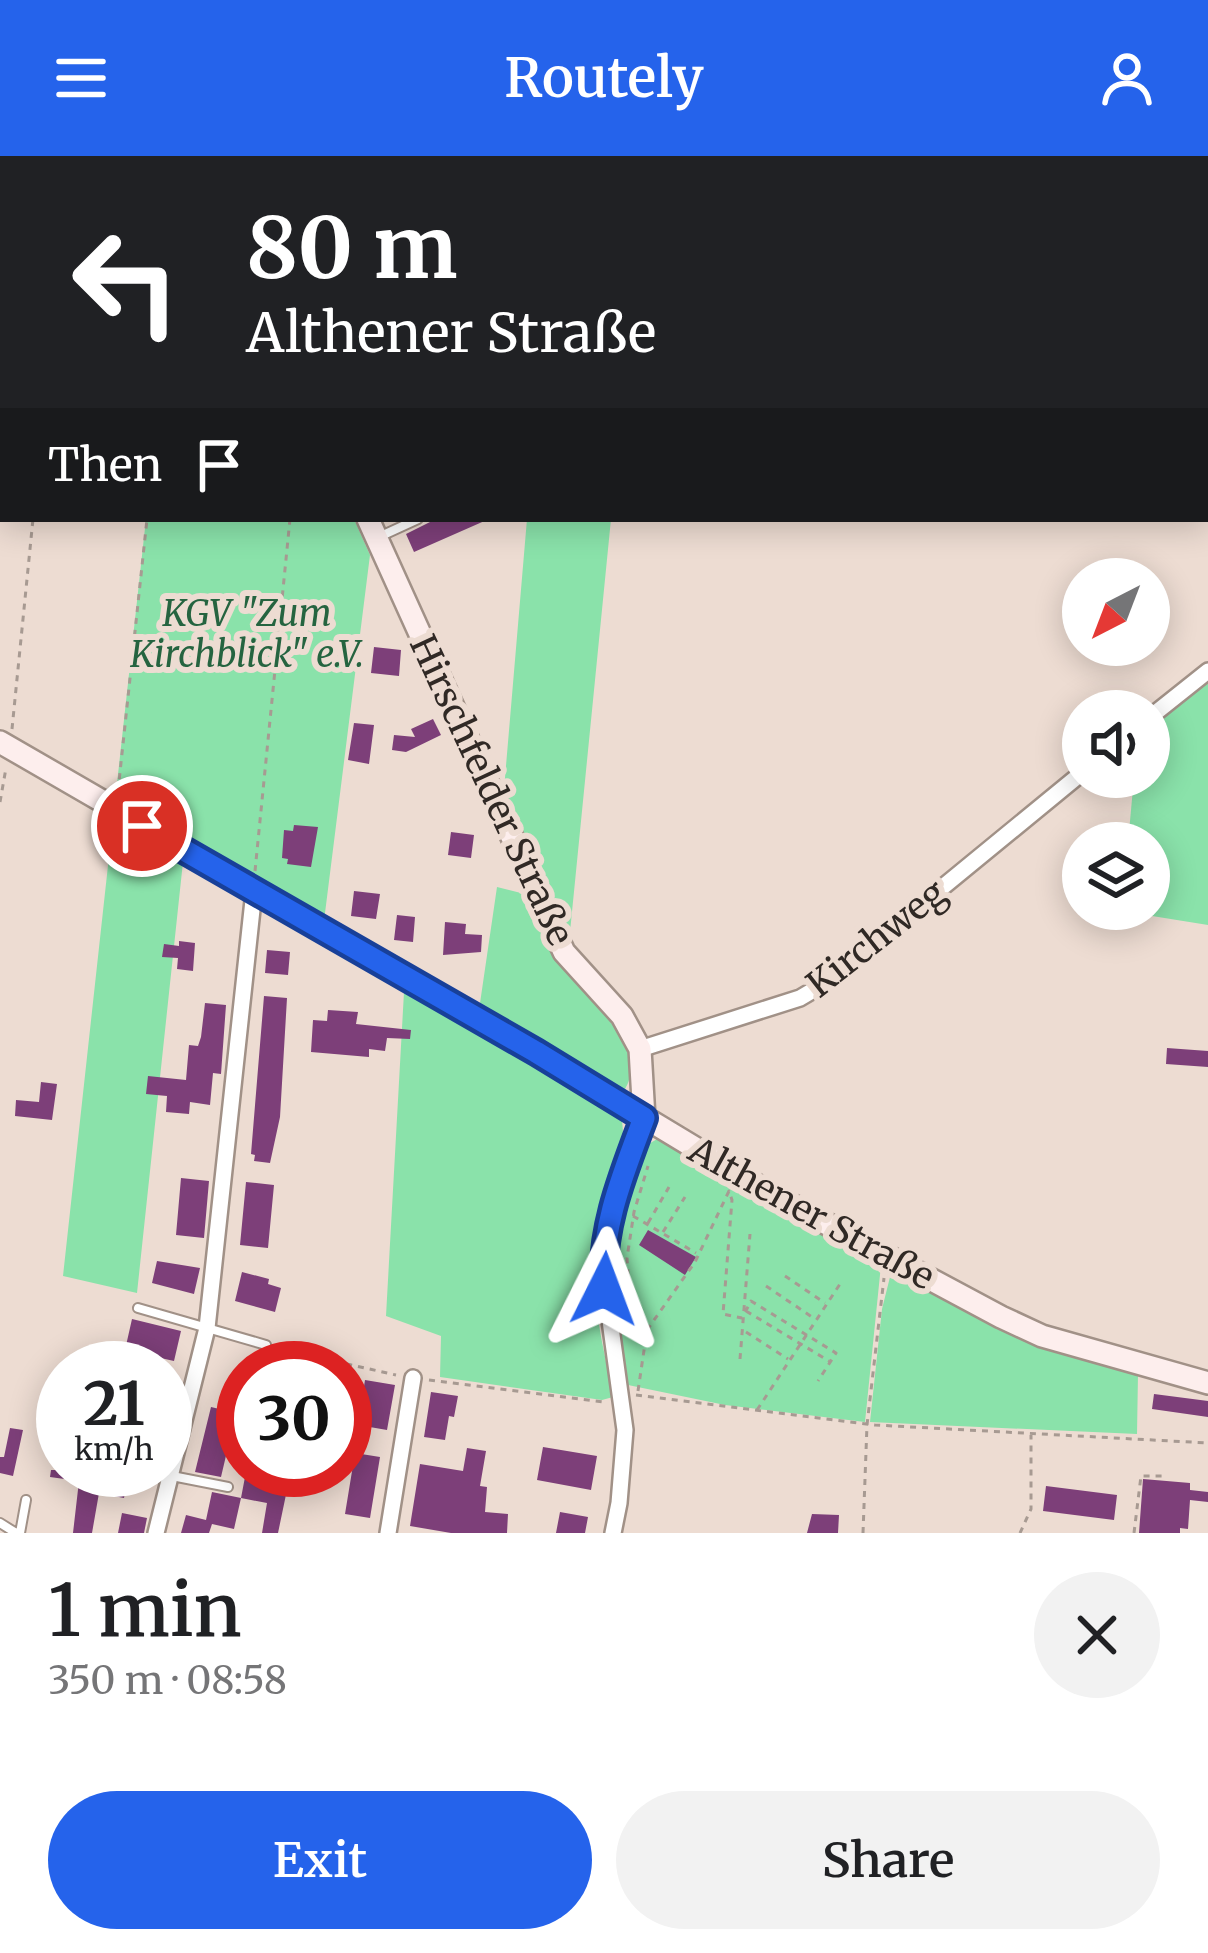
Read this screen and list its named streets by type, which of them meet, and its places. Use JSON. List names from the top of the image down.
{
  "streets": {
    "main road": ["Hirschfelder Straße", "Althener Straße"],
    "street": ["Kirchweg"]
  },
  "crossings": [
    ["Hirschfelder Straße", "Kirchweg"]
  ],
  "parks": ["KGV \"Zum Kirchblick\" e.V."],
  "north": "bottom left",
  "page": {
    "header": "Routely",
    "turn": ["80 m", "Althener Straße"],
    "then": "Then",
    "speed": "21 km/h",
    "limit": "30",
    "heading": ["1 min", "350 m · 08:58"],
    "buttons": ["Exit", "Share"]
  }
}
